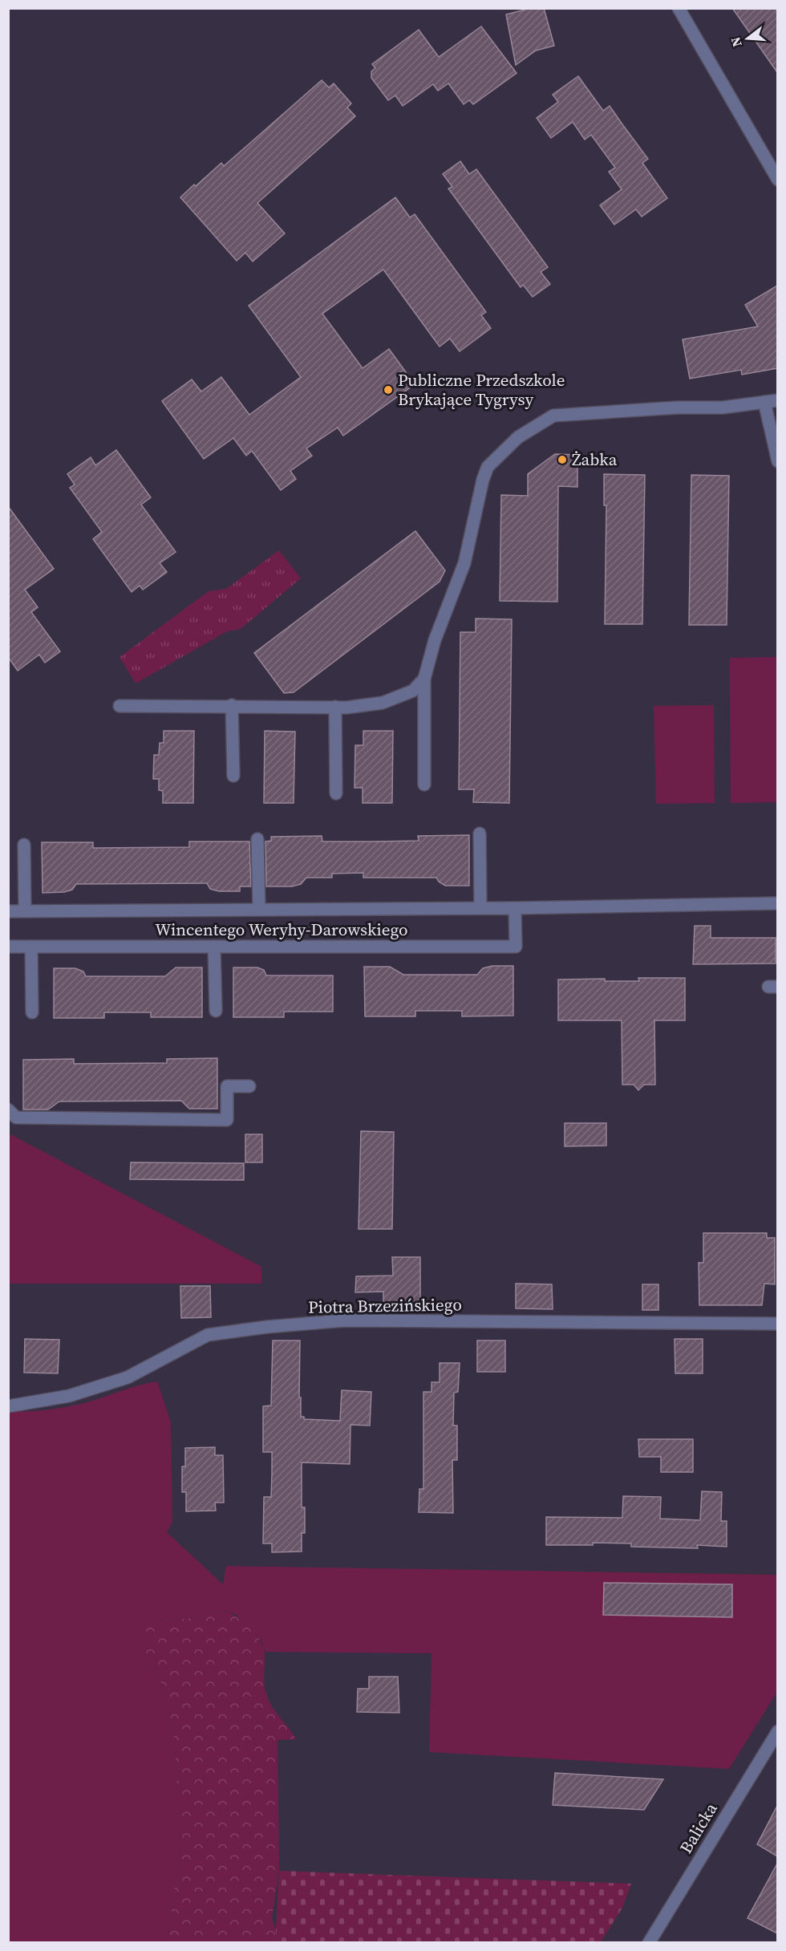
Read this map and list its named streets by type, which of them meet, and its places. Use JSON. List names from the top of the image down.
{
  "streets": {
    "street": ["Wincentego Weryhy-Darowskiego", "Piotra Brzezińskiego", "Balicka"]
  },
  "places": ["Publiczne Przedszkole Brykające Tygrysy", "Żabka"],
  "north": "left"
}
